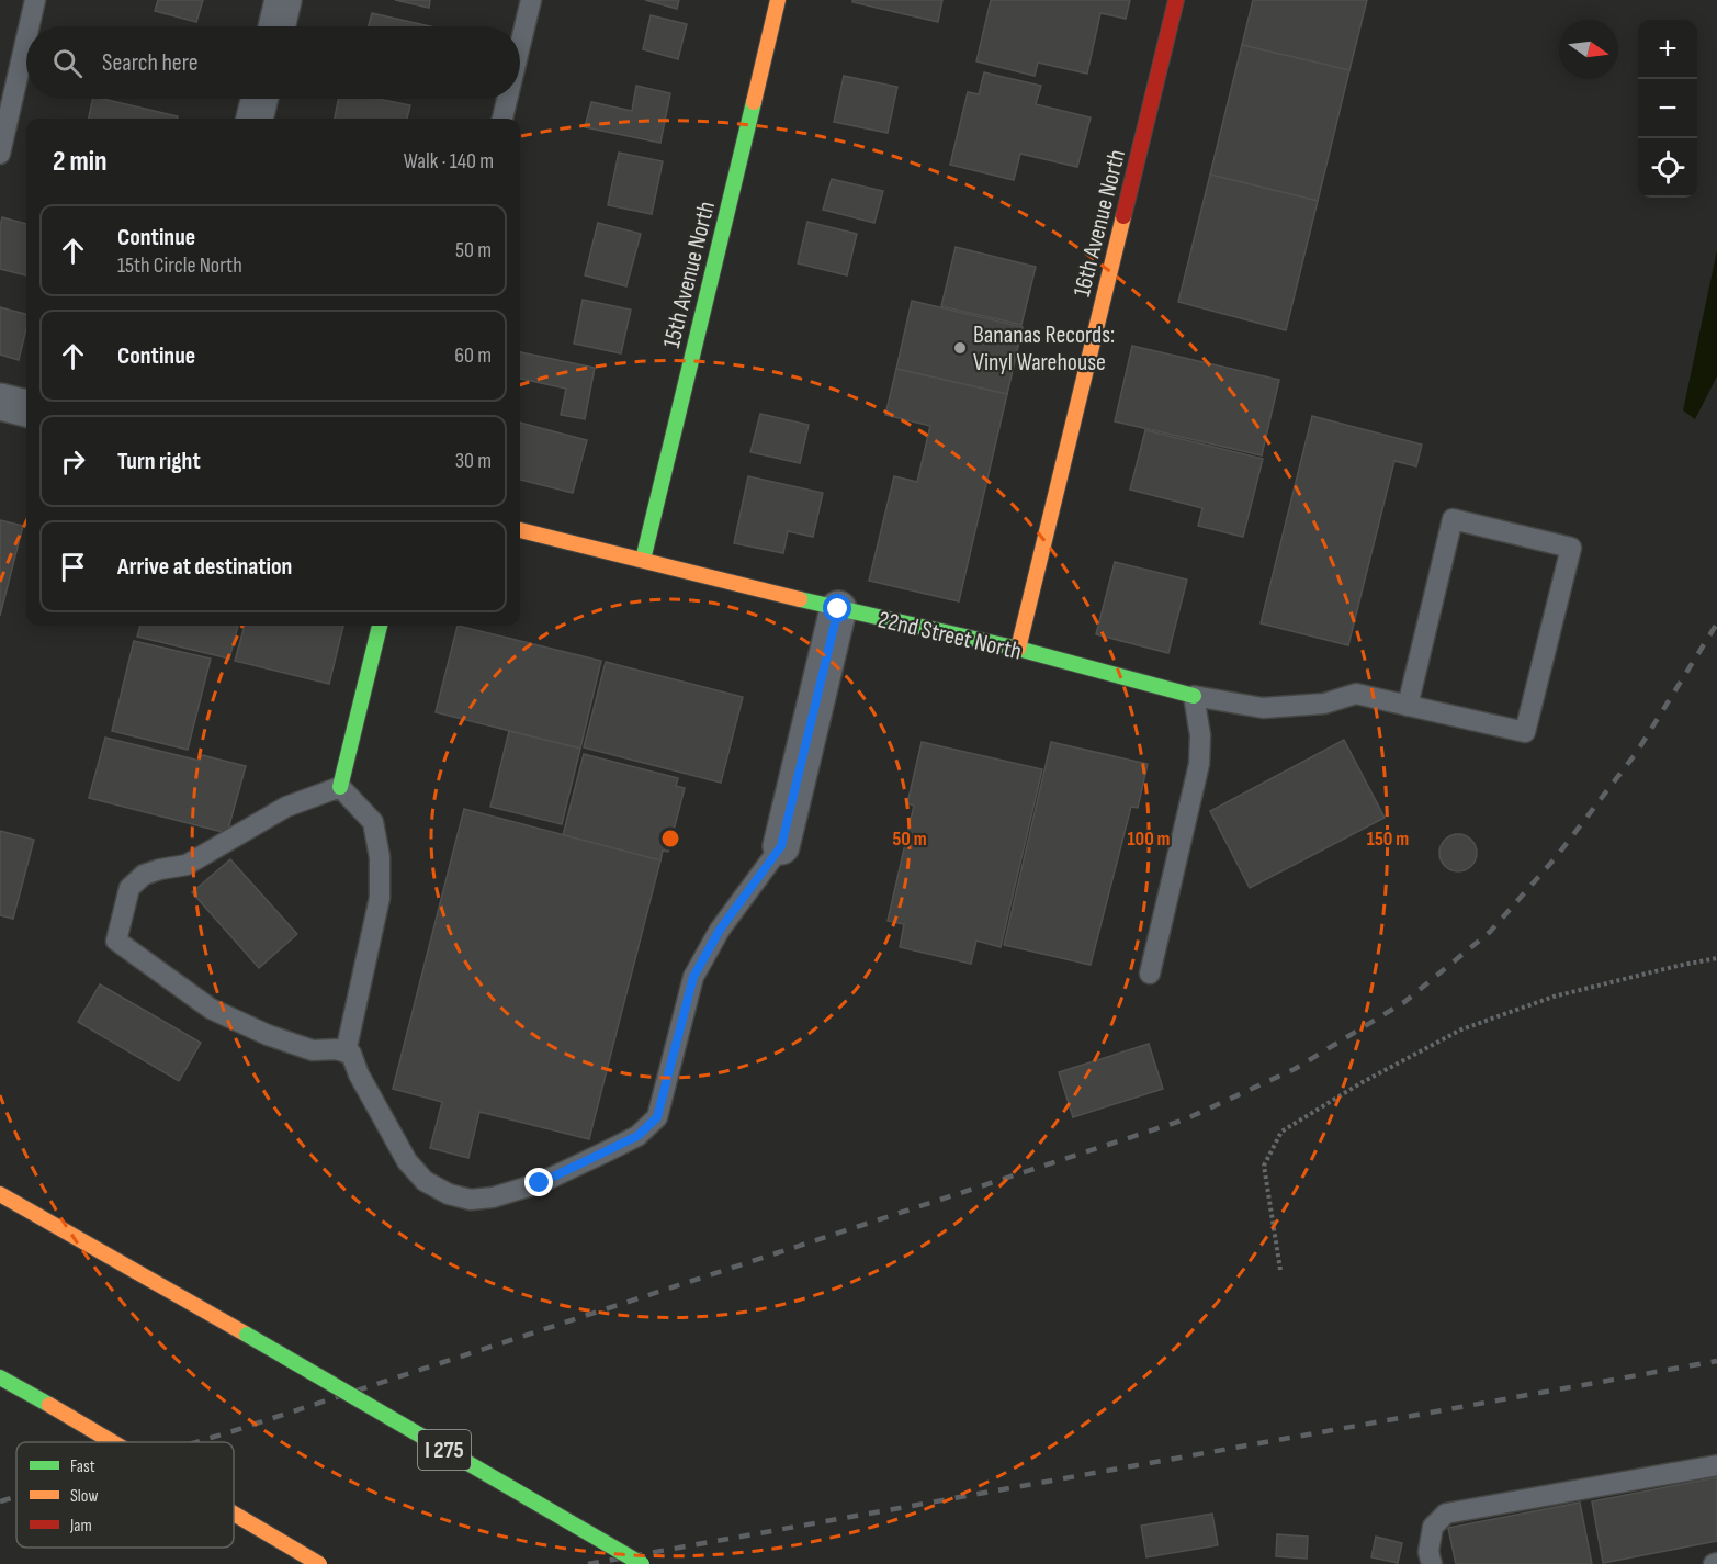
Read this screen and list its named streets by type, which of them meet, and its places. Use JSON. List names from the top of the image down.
{
  "streets": {
    "main road": [
      "16th Avenue North",
      "15th Avenue North",
      "22nd Street North",
      "I 275"
    ]
  },
  "crossings": [
    ["16th Avenue North", "22nd Street North"],
    ["15th Avenue North", "22nd Street North"]
  ],
  "places": ["Bananas Records: Vinyl Warehouse"],
  "legend": ["Fast", "Slow", "Jam"],
  "north": "right",
  "page": {
    "map_buttons": ["+", "−"],
    "search": "Search here",
    "heading": ["2 min", "Walk · 140 m"],
    "list": [
      ["Continue", "15th Circle North", "50 m"],
      ["Continue", "60 m"],
      ["Turn right", "30 m"],
      "Arrive at destination"
    ]
  },
  "rings": ["50 m", "100 m", "150 m"]
}
